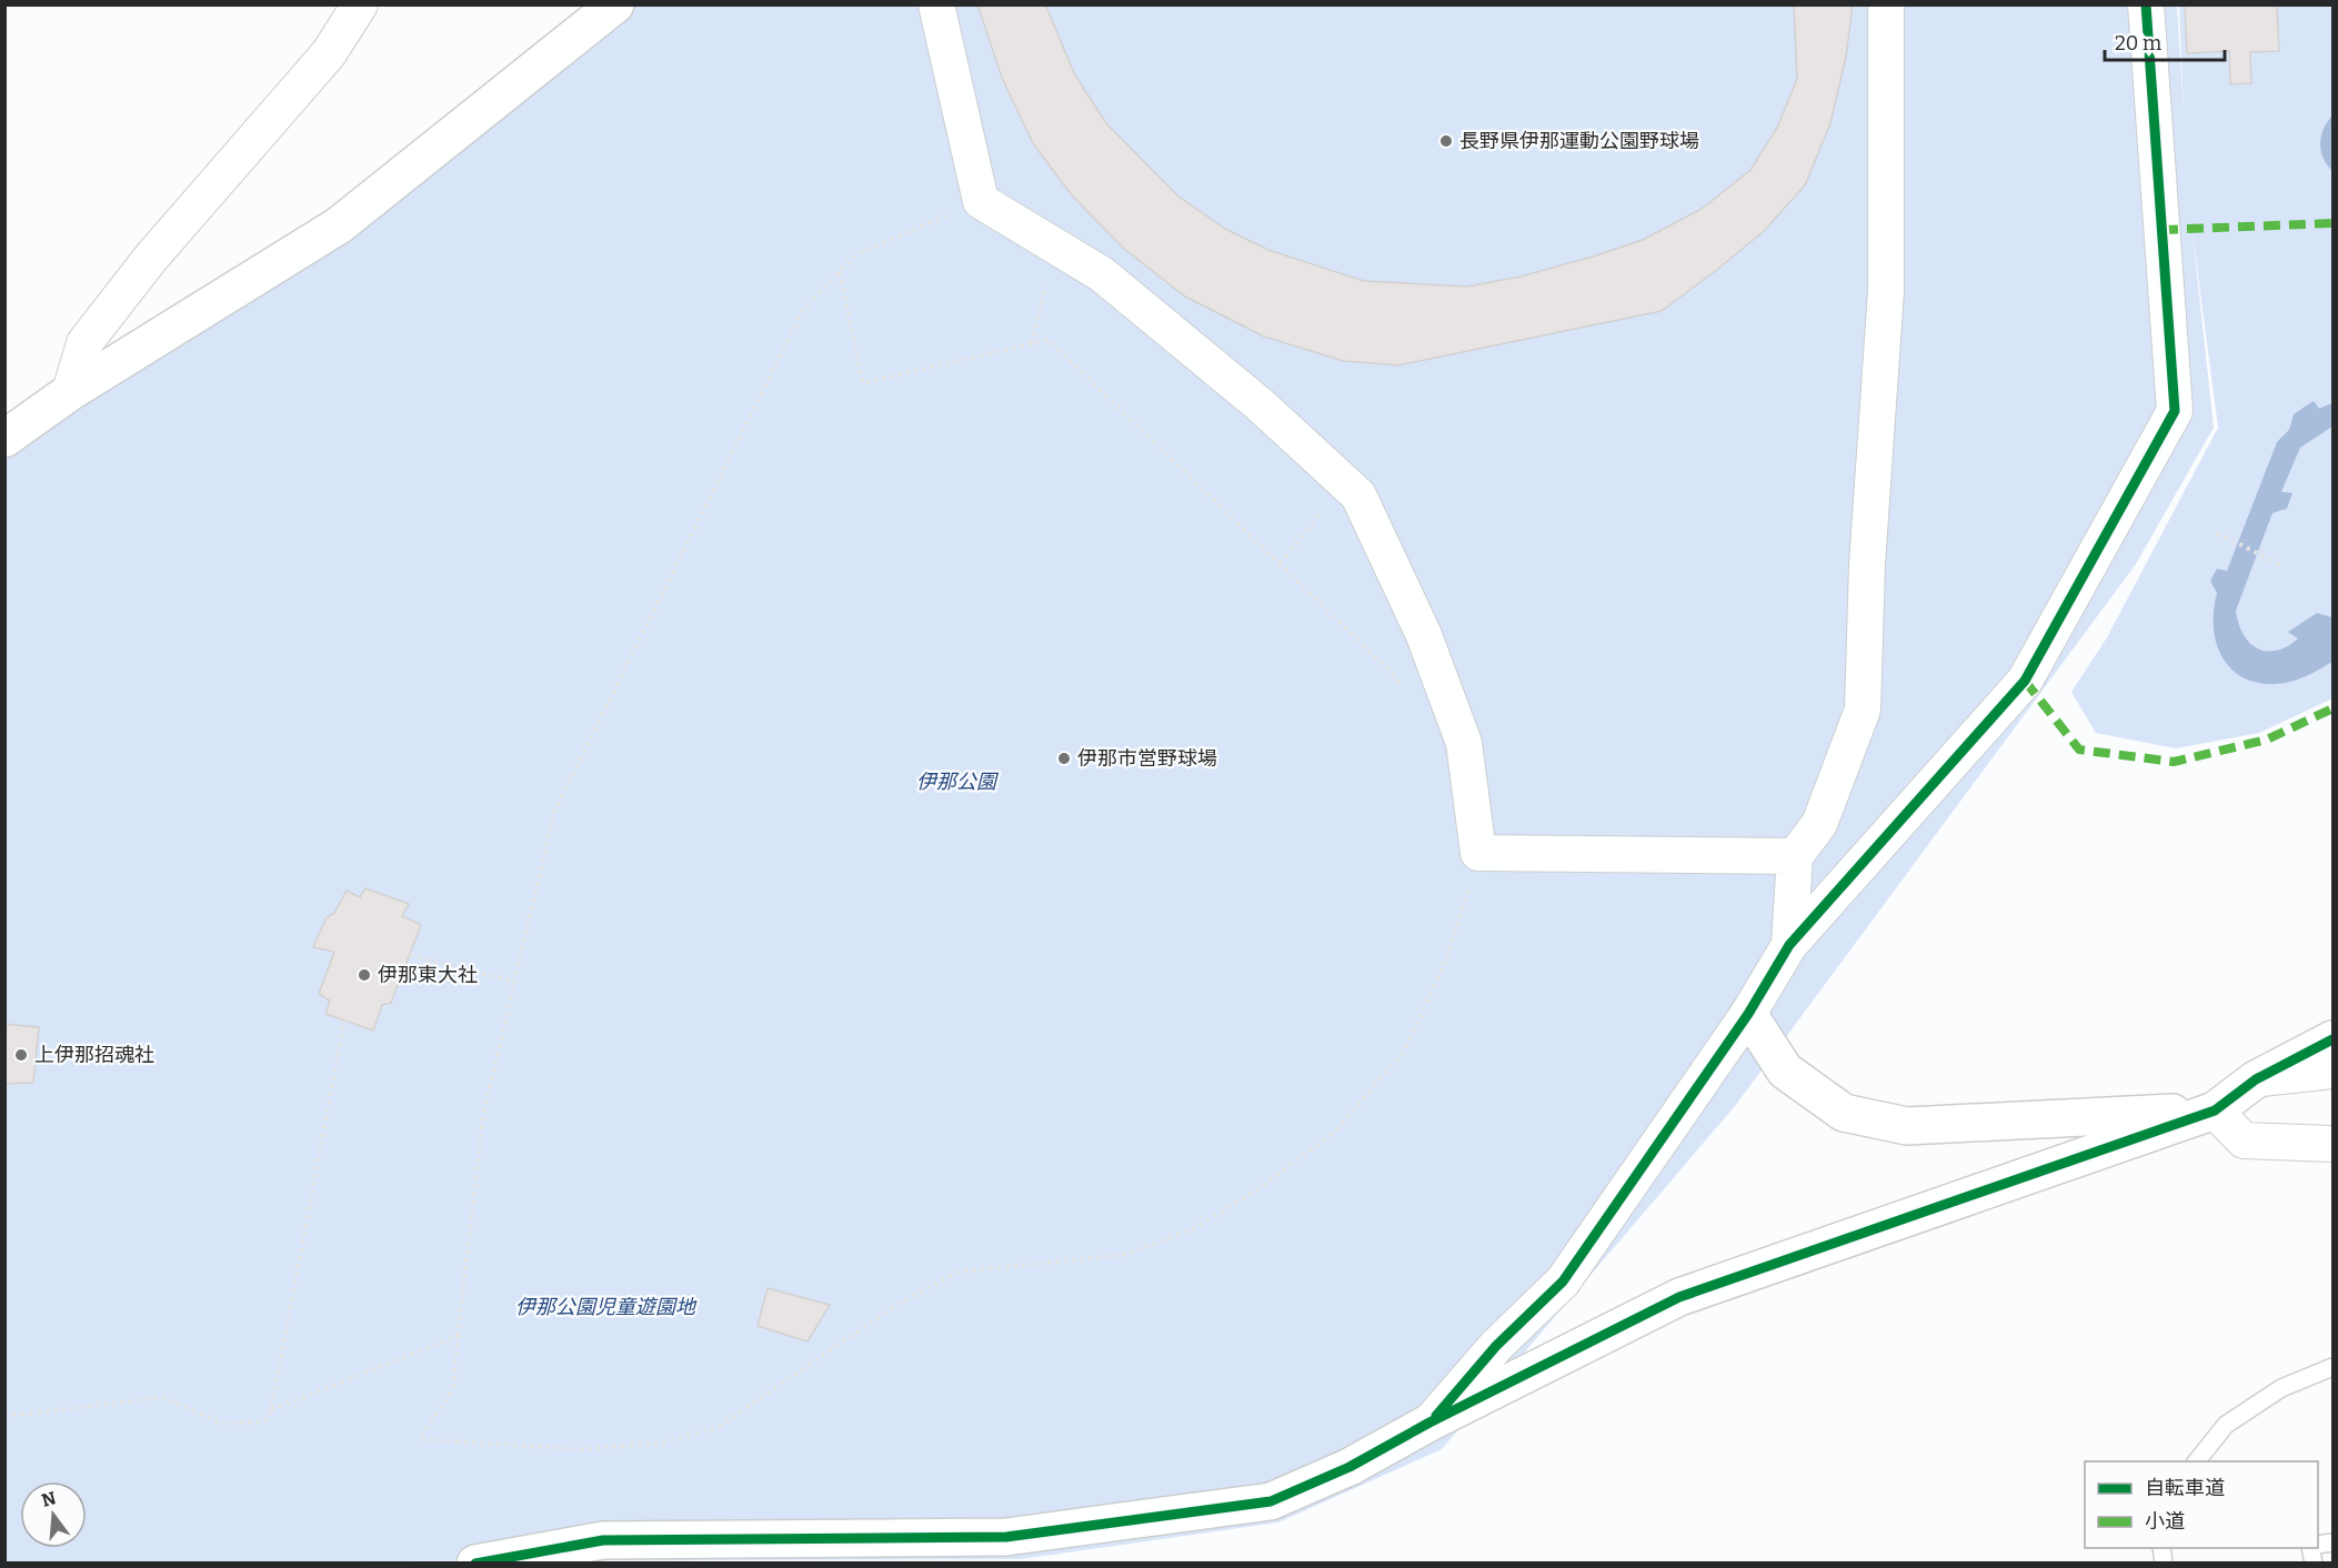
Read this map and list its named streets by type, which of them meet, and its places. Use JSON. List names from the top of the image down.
{
  "parks": ["伊那公園", "伊那公園児童遊園地"],
  "places": [
    "長野県伊那運動公園野球場",
    "伊那市営野球場",
    "伊那東大社",
    "上伊那招魂社"
  ],
  "legend": ["自転車道", "小道"],
  "scale_bar": "20 m",
  "north": "top"
}
